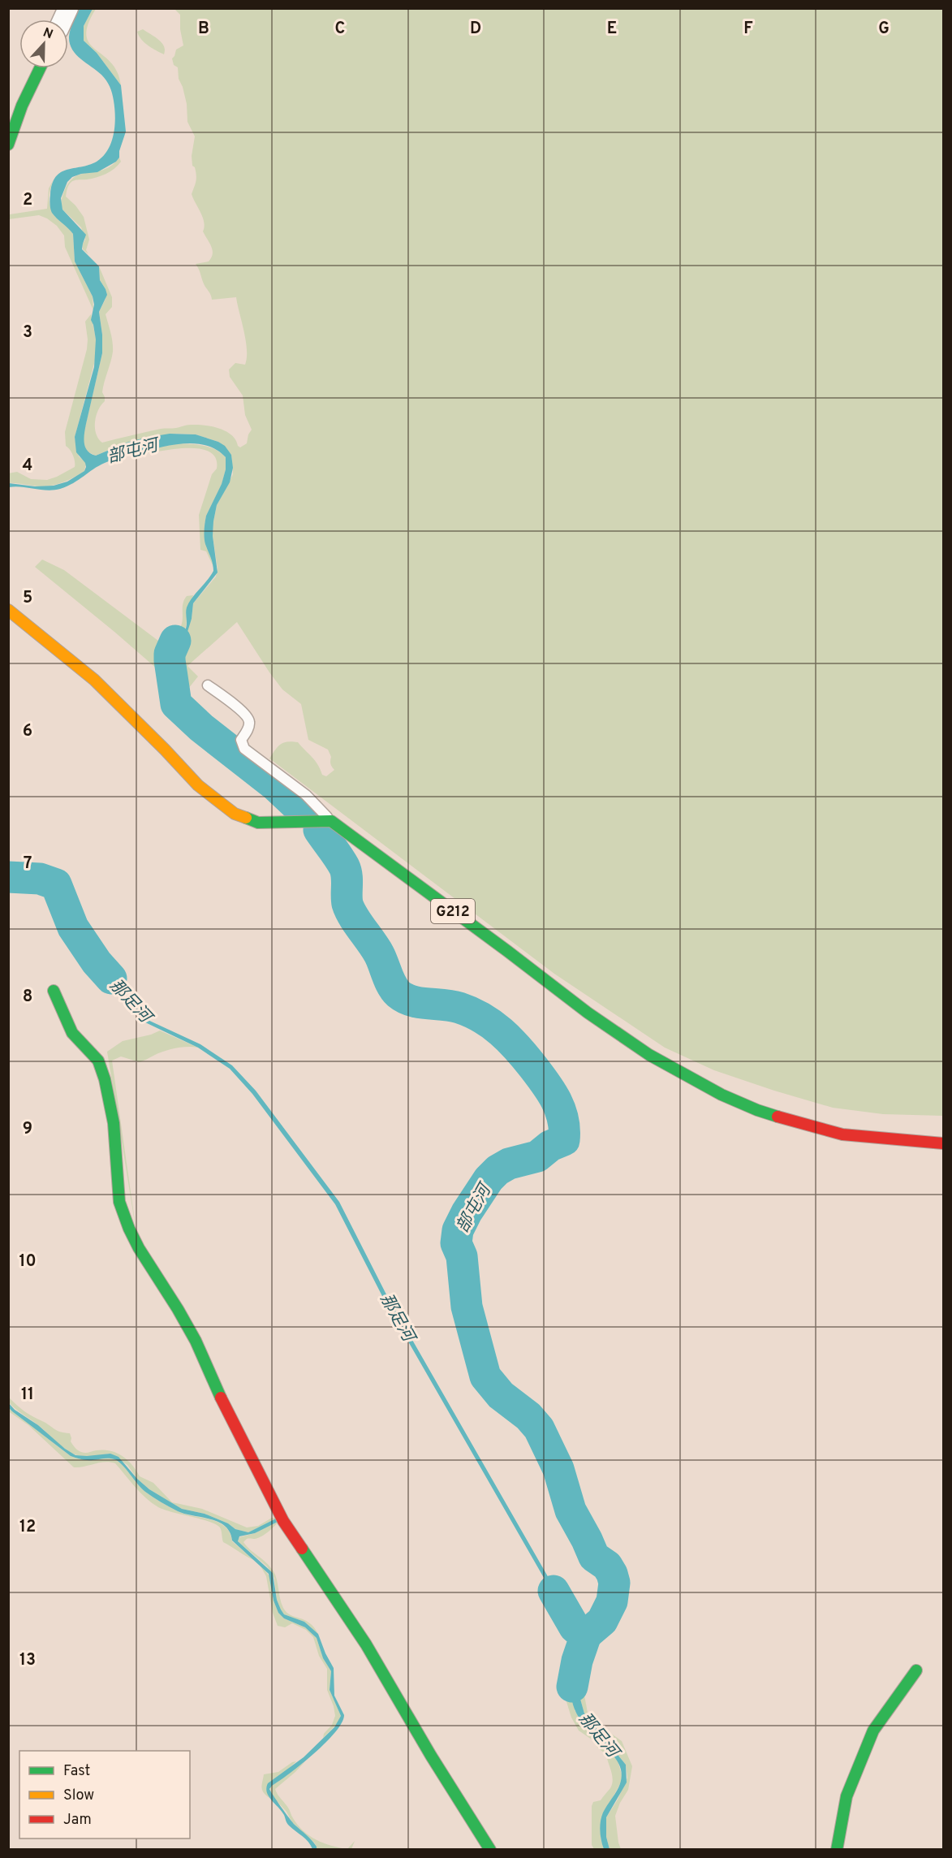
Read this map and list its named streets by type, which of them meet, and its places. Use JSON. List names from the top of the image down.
{
  "streets": {
    "main road": ["G212"]
  },
  "water": ["部屯河", "那足河"],
  "legend": ["Fast", "Slow", "Jam"],
  "north": "top",
  "grid": {
    "columns": [
      "B",
      "C",
      "D",
      "E",
      "F",
      "G"
    ],
    "rows": [
      "2",
      "3",
      "4",
      "5",
      "6",
      "7",
      "8",
      "9",
      "10",
      "11",
      "12",
      "13"
    ]
  }
}
